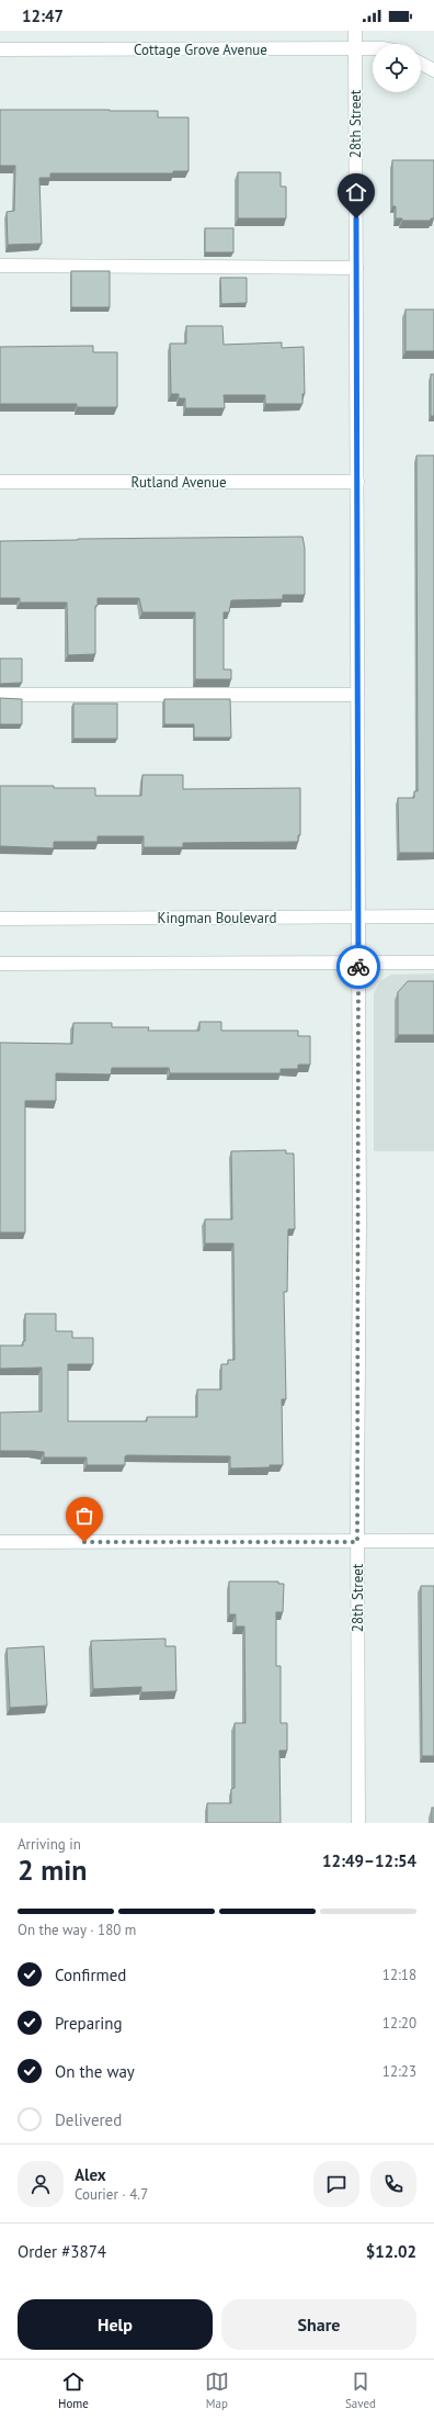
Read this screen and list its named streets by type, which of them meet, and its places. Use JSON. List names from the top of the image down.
{
  "streets": {
    "street": [
      "Cottage Grove Avenue",
      "28th Street",
      "Rutland Avenue",
      "Kingman Boulevard"
    ]
  },
  "crossings": [
    ["Cottage Grove Avenue", "28th Street"],
    ["28th Street", "Rutland Avenue"],
    ["28th Street", "Kingman Boulevard"]
  ],
  "page": {
    "status": "12:47",
    "heading": ["2 min", "Arriving in", "12:49–12:54"],
    "panel": [
      "Alex",
      "Courier · 4.7",
      "Order #3874",
      "$12.02"
    ],
    "bar": "On the way · 180 m",
    "list": [
      ["Confirmed", "12:18"],
      ["Preparing", "12:20"],
      ["On the way", "12:23"],
      "Delivered"
    ],
    "buttons": ["Help", "Share"],
    "tabs": ["Home", "Map", "Saved"]
  }
}
